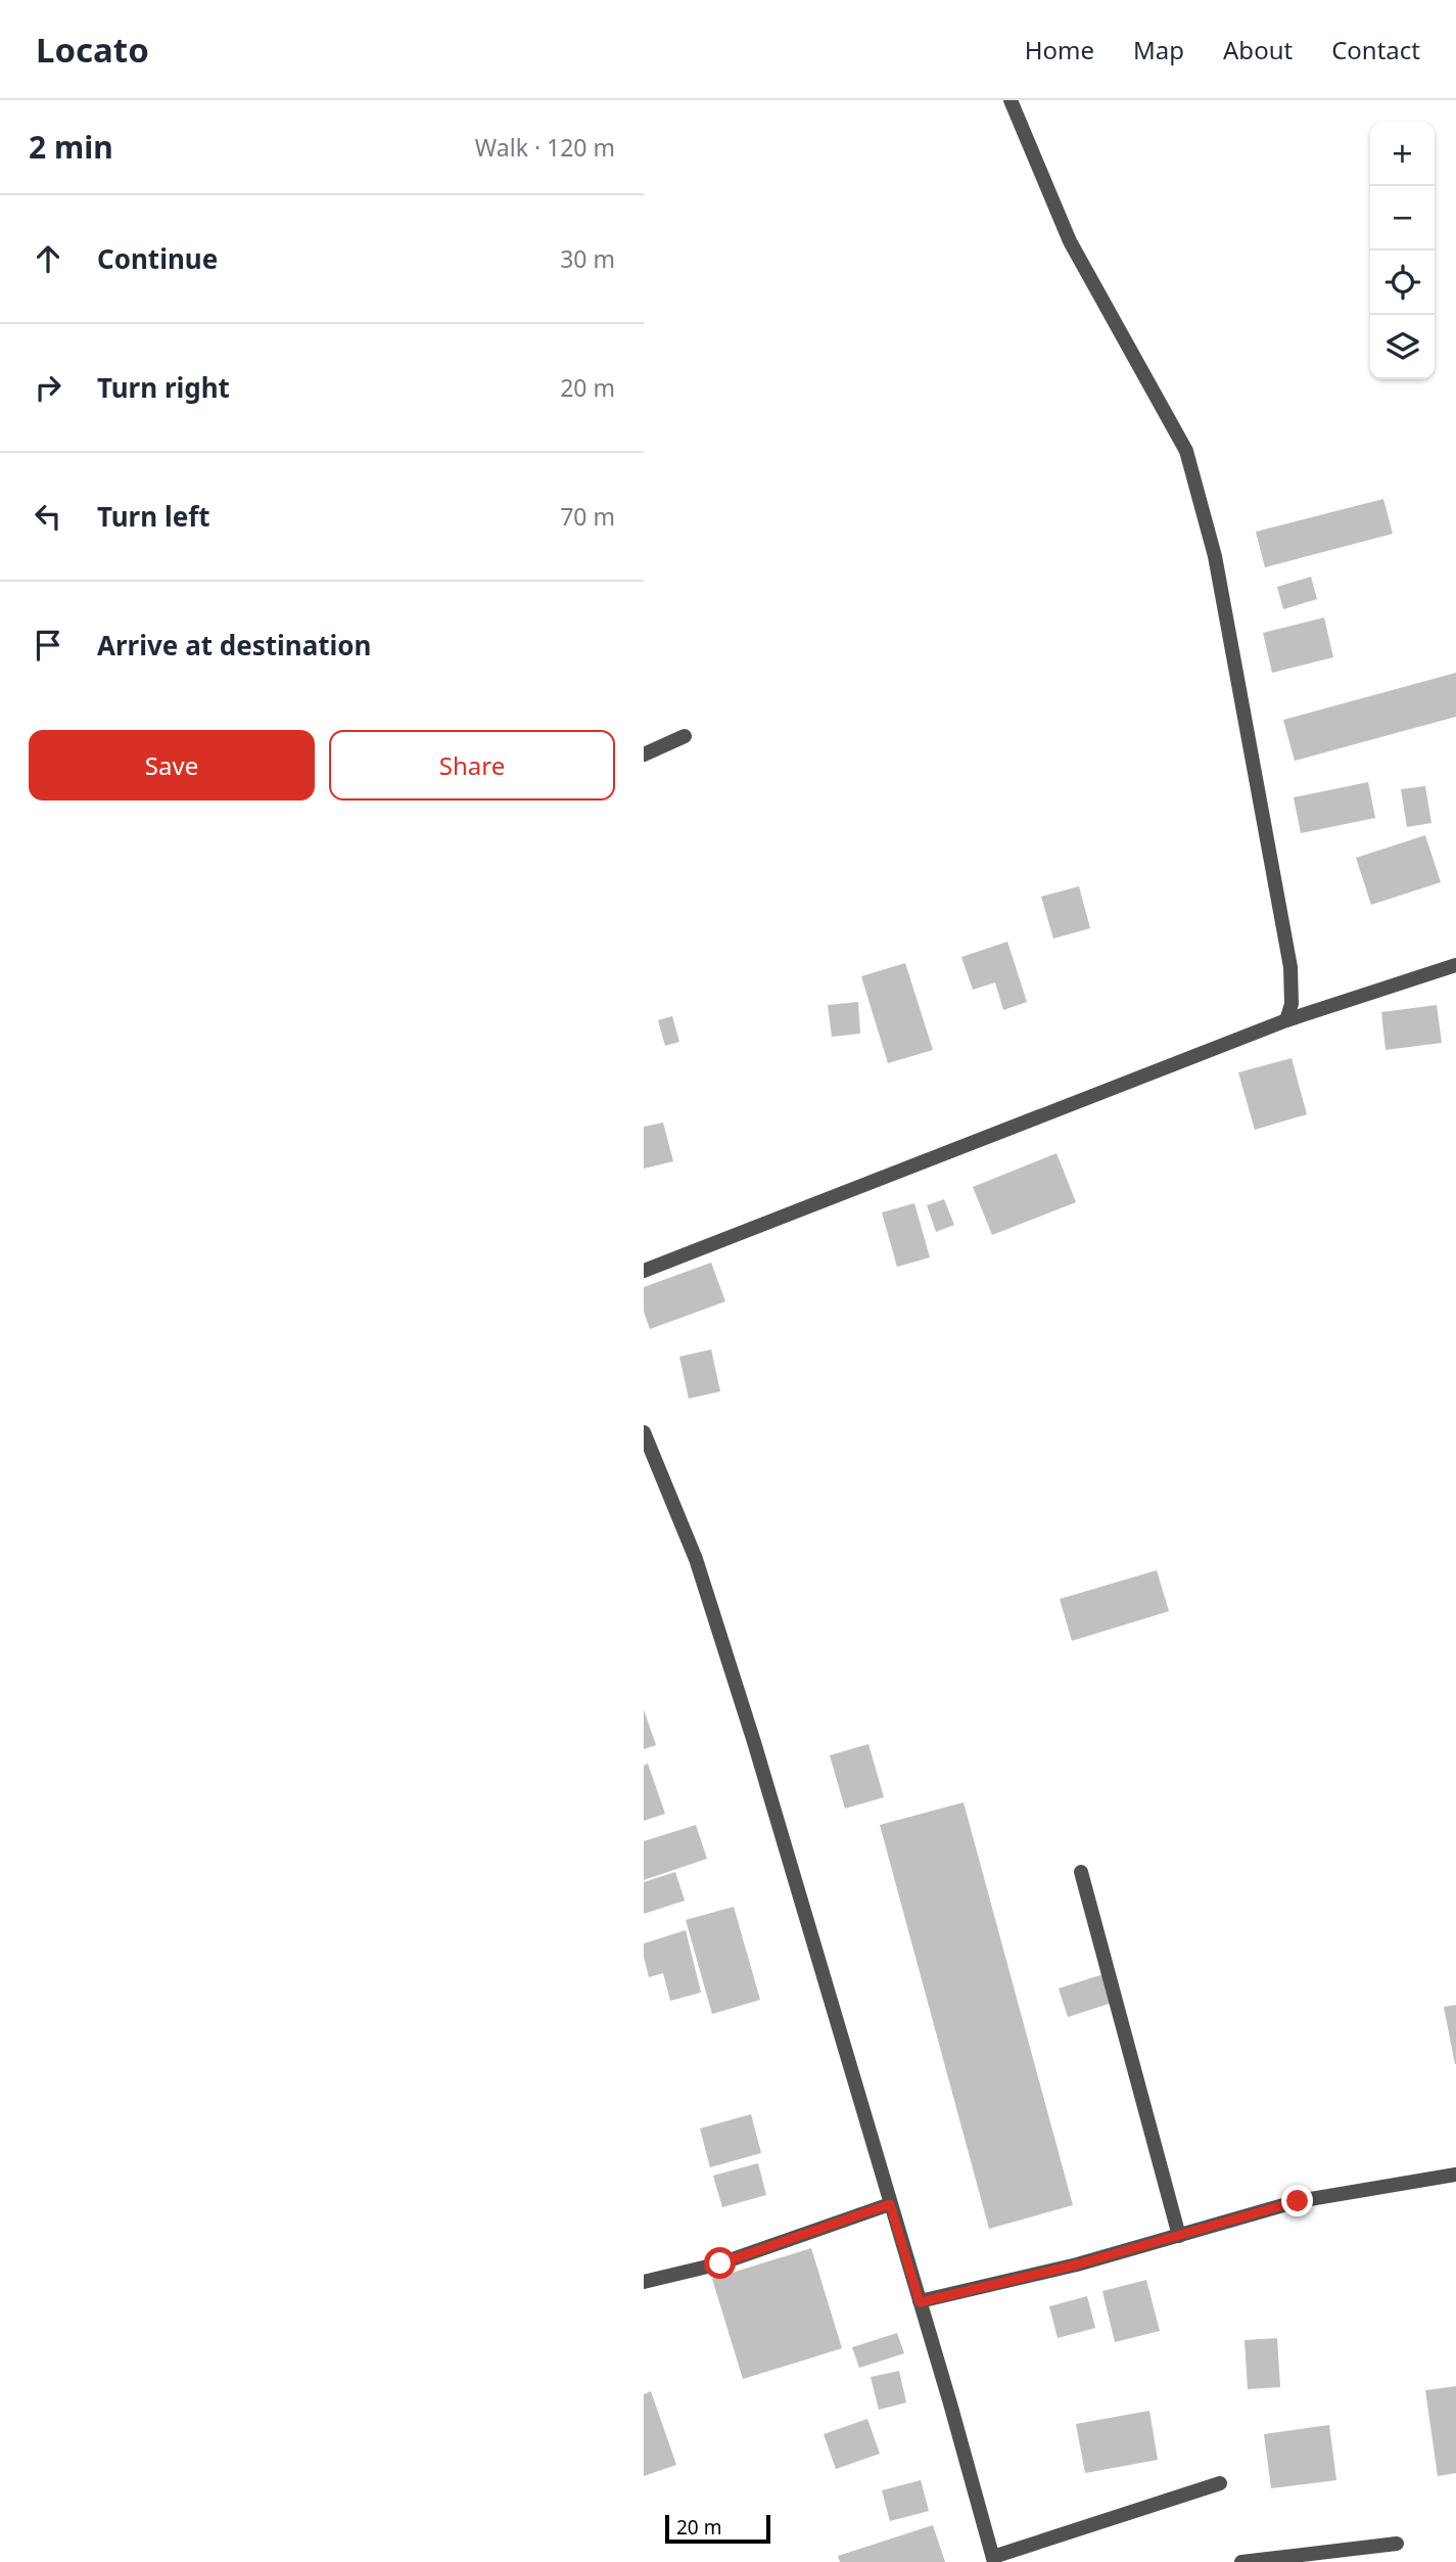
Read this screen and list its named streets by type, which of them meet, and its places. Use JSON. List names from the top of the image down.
{
  "scale_bar": "20 m",
  "page": {
    "header": "Locato",
    "nav": [
      "Home",
      "Map",
      "About",
      "Contact"
    ],
    "heading": ["2 min", "Walk · 120 m"],
    "map_buttons": ["+", "−"],
    "list": [
      ["Continue", "30 m"],
      ["Turn right", "20 m"],
      ["Turn left", "70 m"],
      "Arrive at destination"
    ],
    "buttons": ["Save", "Share"],
    "scale": "20 m"
  }
}
